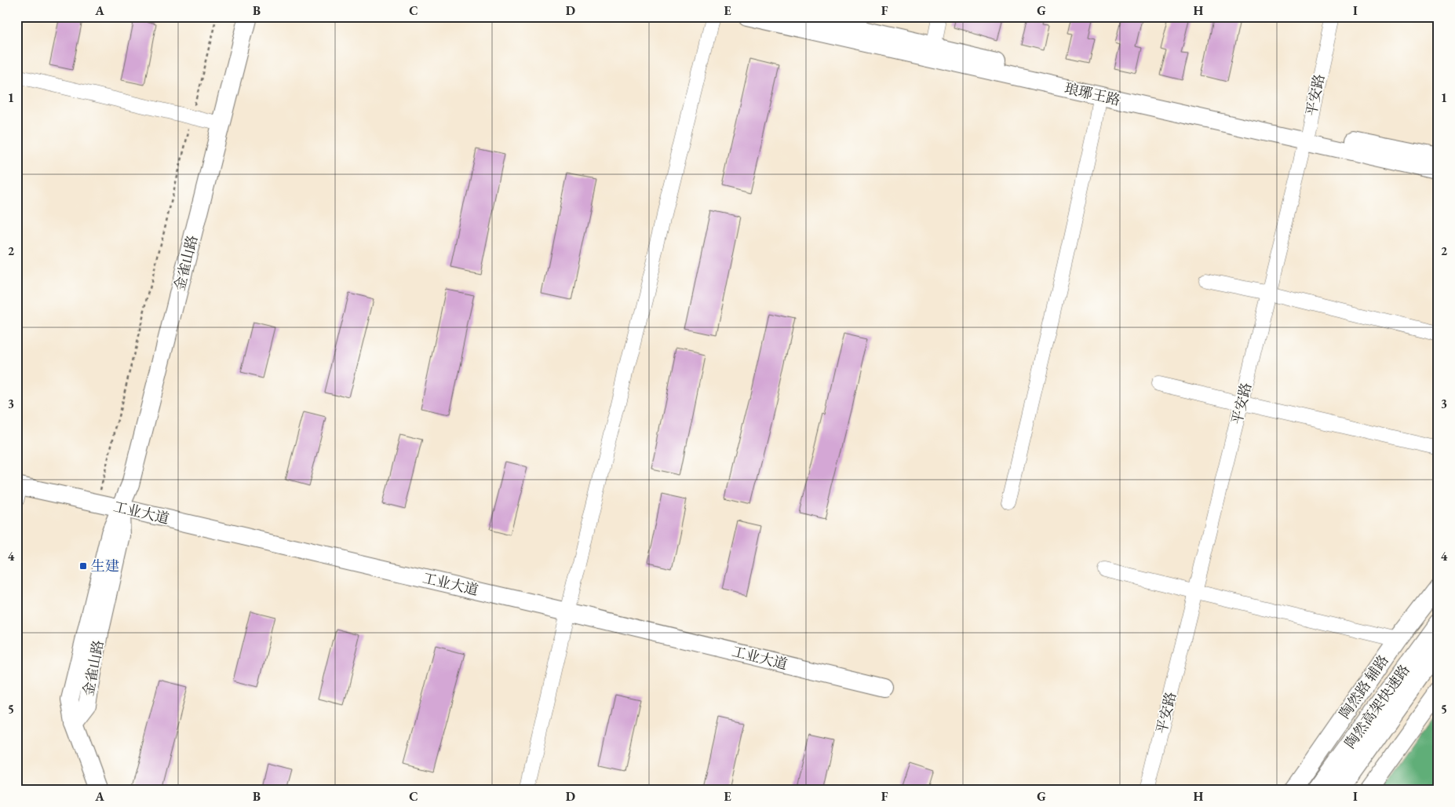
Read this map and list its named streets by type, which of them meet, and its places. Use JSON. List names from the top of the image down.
{
  "streets": {
    "highway": ["陶然高架快速路"],
    "main road": [
      "琅琊王路",
      "金雀山路",
      "工业大道",
      "陶然路 辅路"
    ],
    "street": ["平安路"]
  },
  "crossings": [
    ["琅琊王路", "平安路"],
    ["金雀山路", "工业大道"]
  ],
  "places": {
    "transit": ["生建"]
  },
  "grid": {
    "columns": [
      "A",
      "B",
      "C",
      "D",
      "E",
      "F",
      "G",
      "H",
      "I"
    ],
    "rows": [
      "1",
      "2",
      "3",
      "4",
      "5"
    ]
  }
}
